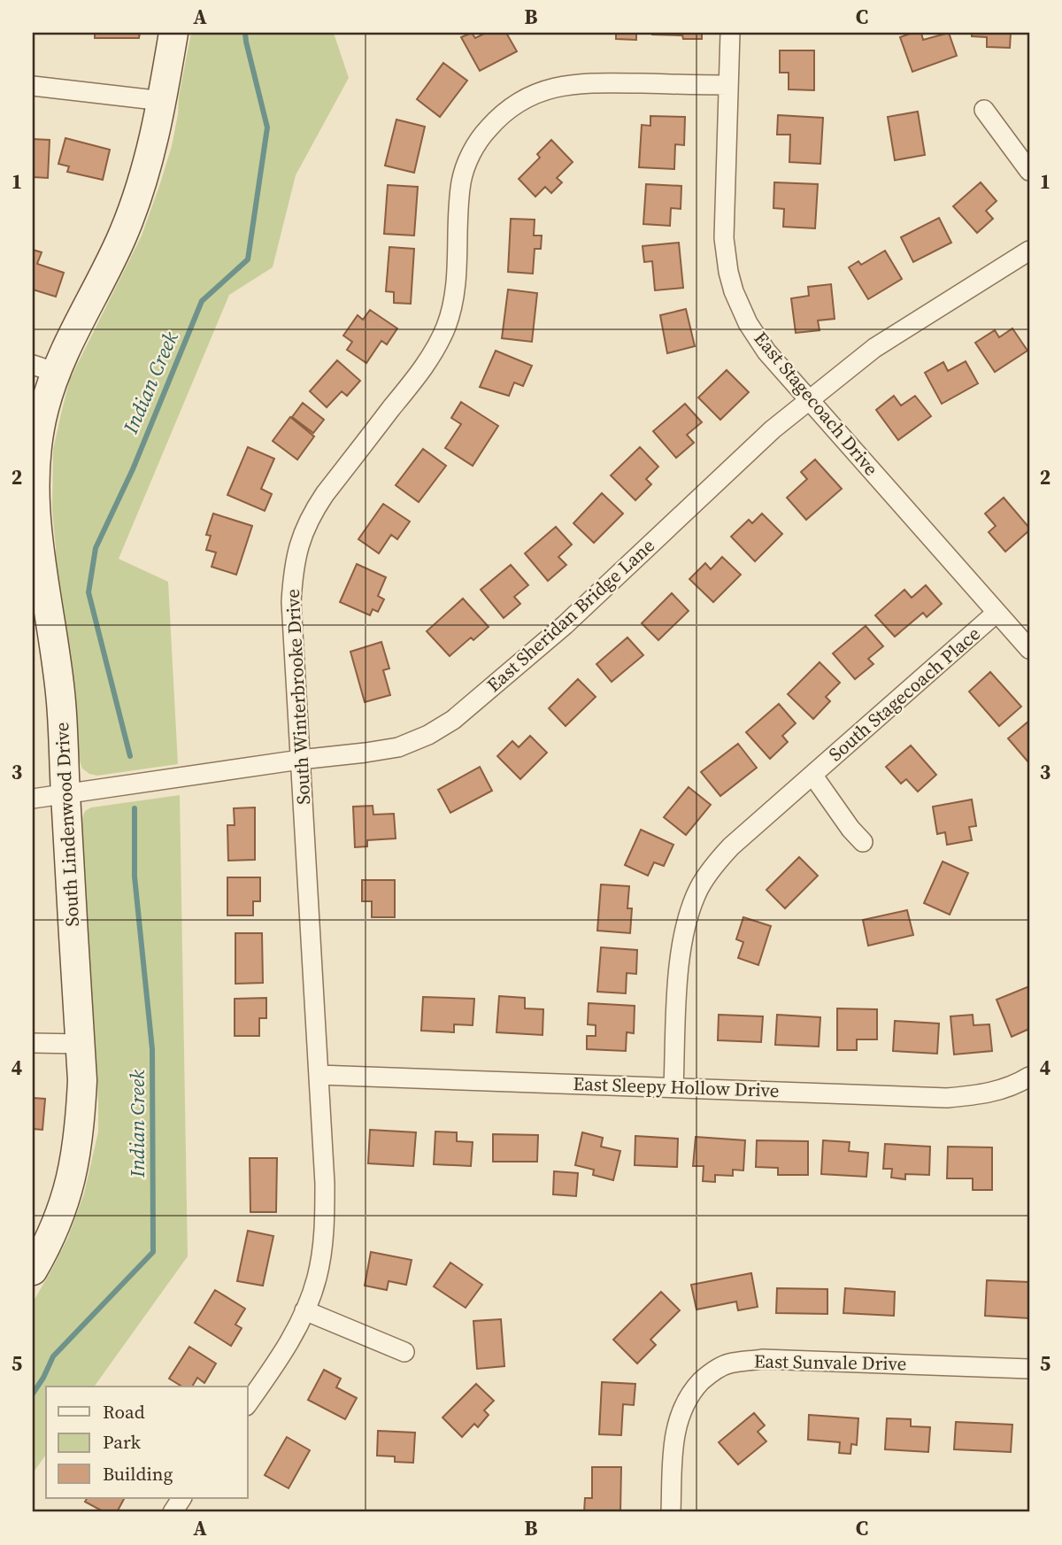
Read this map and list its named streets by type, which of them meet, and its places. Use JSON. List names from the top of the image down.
{
  "streets": {
    "street": [
      "East Stagecoach Drive",
      "East Sheridan Bridge Lane",
      "South Stagecoach Place",
      "South Winterbrooke Drive",
      "South Lindenwood Drive",
      "East Sleepy Hollow Drive",
      "East Sunvale Drive"
    ]
  },
  "crossings": [
    ["East Stagecoach Drive", "East Sheridan Bridge Lane"],
    ["East Stagecoach Drive", "South Stagecoach Place"],
    ["East Stagecoach Drive", "South Winterbrooke Drive"],
    ["East Sheridan Bridge Lane", "South Winterbrooke Drive"],
    ["East Sheridan Bridge Lane", "South Lindenwood Drive"],
    ["South Stagecoach Place", "East Sleepy Hollow Drive"],
    ["South Winterbrooke Drive", "East Sleepy Hollow Drive"]
  ],
  "water": ["Indian Creek"],
  "legend": ["Road", "Park", "Building"],
  "grid": {
    "columns": ["A", "B", "C"],
    "rows": [
      "1",
      "2",
      "3",
      "4",
      "5"
    ]
  }
}
